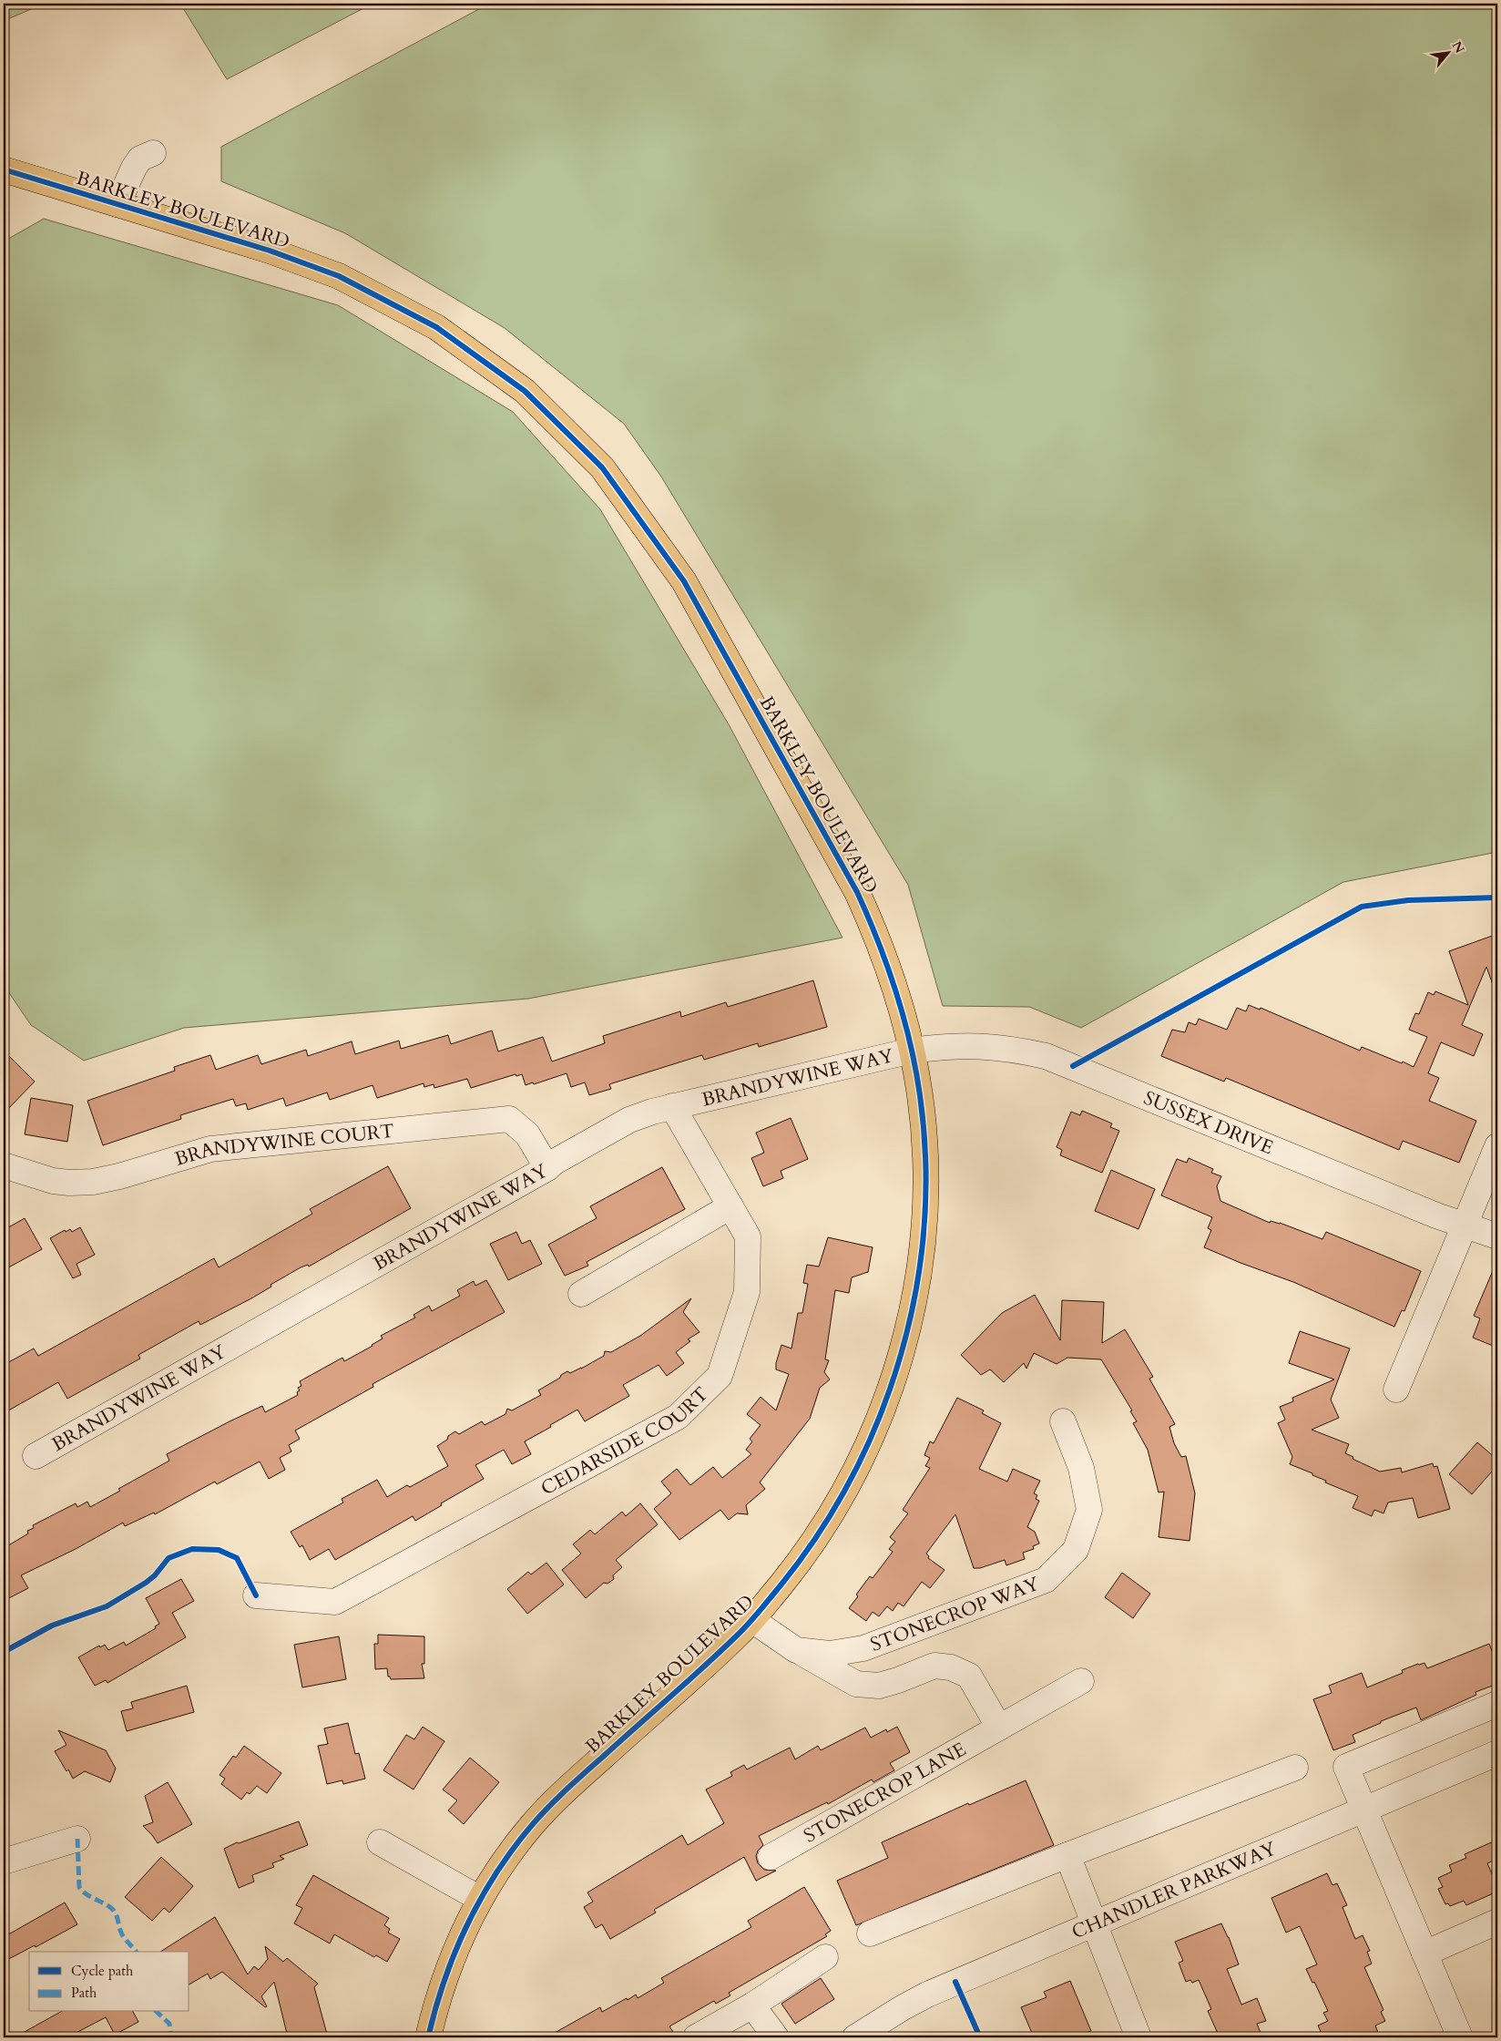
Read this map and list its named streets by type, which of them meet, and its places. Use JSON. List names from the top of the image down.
{
  "streets": {
    "main road": ["BARKLEY BOULEVARD"],
    "street": [
      "BRANDYWINE WAY",
      "SUSSEX DRIVE",
      "BRANDYWINE COURT",
      "CEDARSIDE COURT",
      "STONECROP WAY",
      "STONECROP LANE",
      "CHANDLER PARKWAY"
    ]
  },
  "crossings": [
    ["BARKLEY BOULEVARD", "BRANDYWINE WAY"],
    ["BARKLEY BOULEVARD", "SUSSEX DRIVE"],
    ["BARKLEY BOULEVARD", "STONECROP WAY"],
    ["BRANDYWINE WAY", "SUSSEX DRIVE"],
    ["BRANDYWINE WAY", "BRANDYWINE COURT"],
    ["BRANDYWINE WAY", "CEDARSIDE COURT"]
  ],
  "legend": ["Cycle path", "Path"],
  "north": "top right"
}
